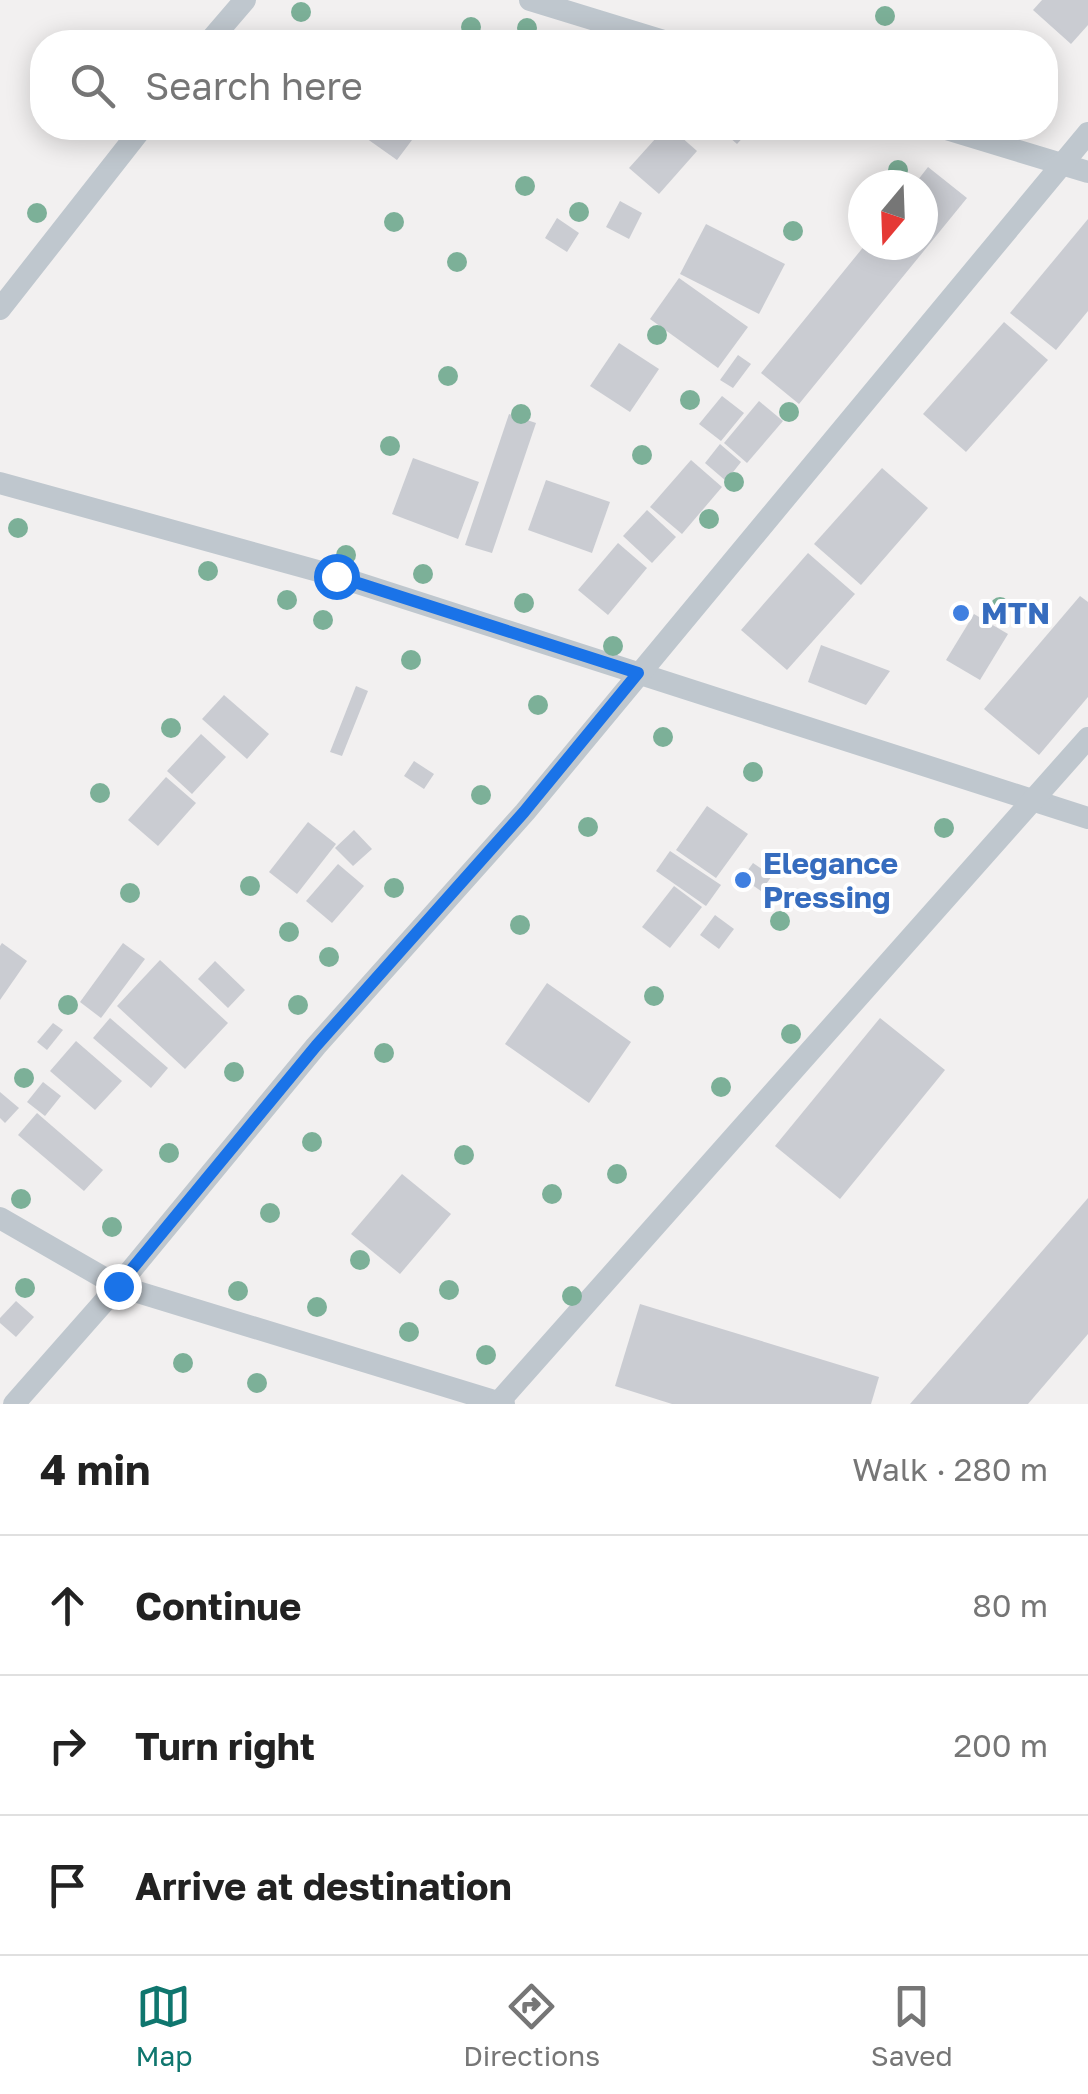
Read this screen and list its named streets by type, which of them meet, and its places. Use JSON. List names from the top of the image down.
{
  "places": ["MTN", "Elegance Pressing"],
  "north": "bottom",
  "page": {
    "search": "Search here",
    "heading": ["4 min", "Walk · 280 m"],
    "list": [
      ["Continue", "80 m"],
      ["Turn right", "200 m"],
      "Arrive at destination"
    ],
    "nav": ["Map", "Directions", "Saved"]
  }
}
